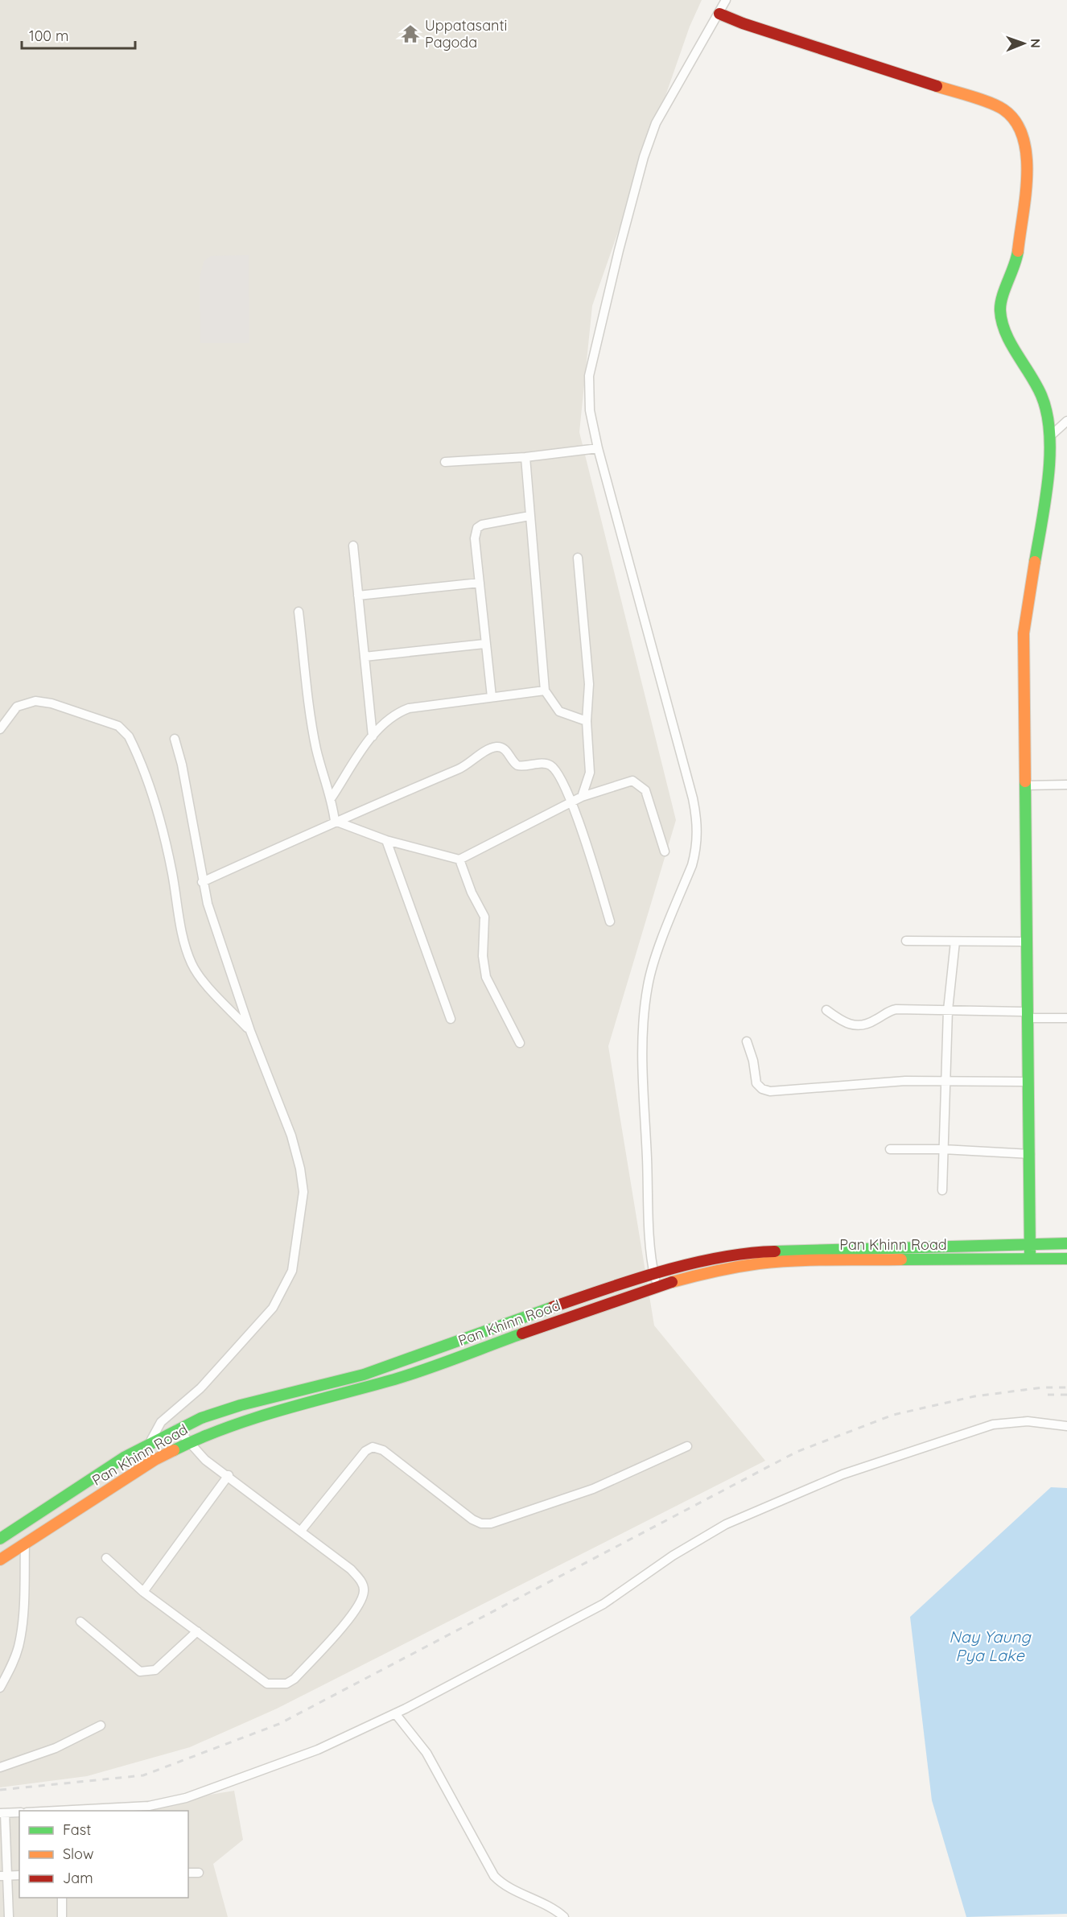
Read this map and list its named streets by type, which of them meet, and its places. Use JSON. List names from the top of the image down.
{
  "streets": {
    "main road": ["Pan Khinn Road"]
  },
  "water": ["Nay Yaung Pya Lake"],
  "places": {
    "temple": ["Uppatasanti Pagoda"]
  },
  "legend": ["Fast", "Slow", "Jam"],
  "scale_bar": "100 m",
  "north": "right"
}
